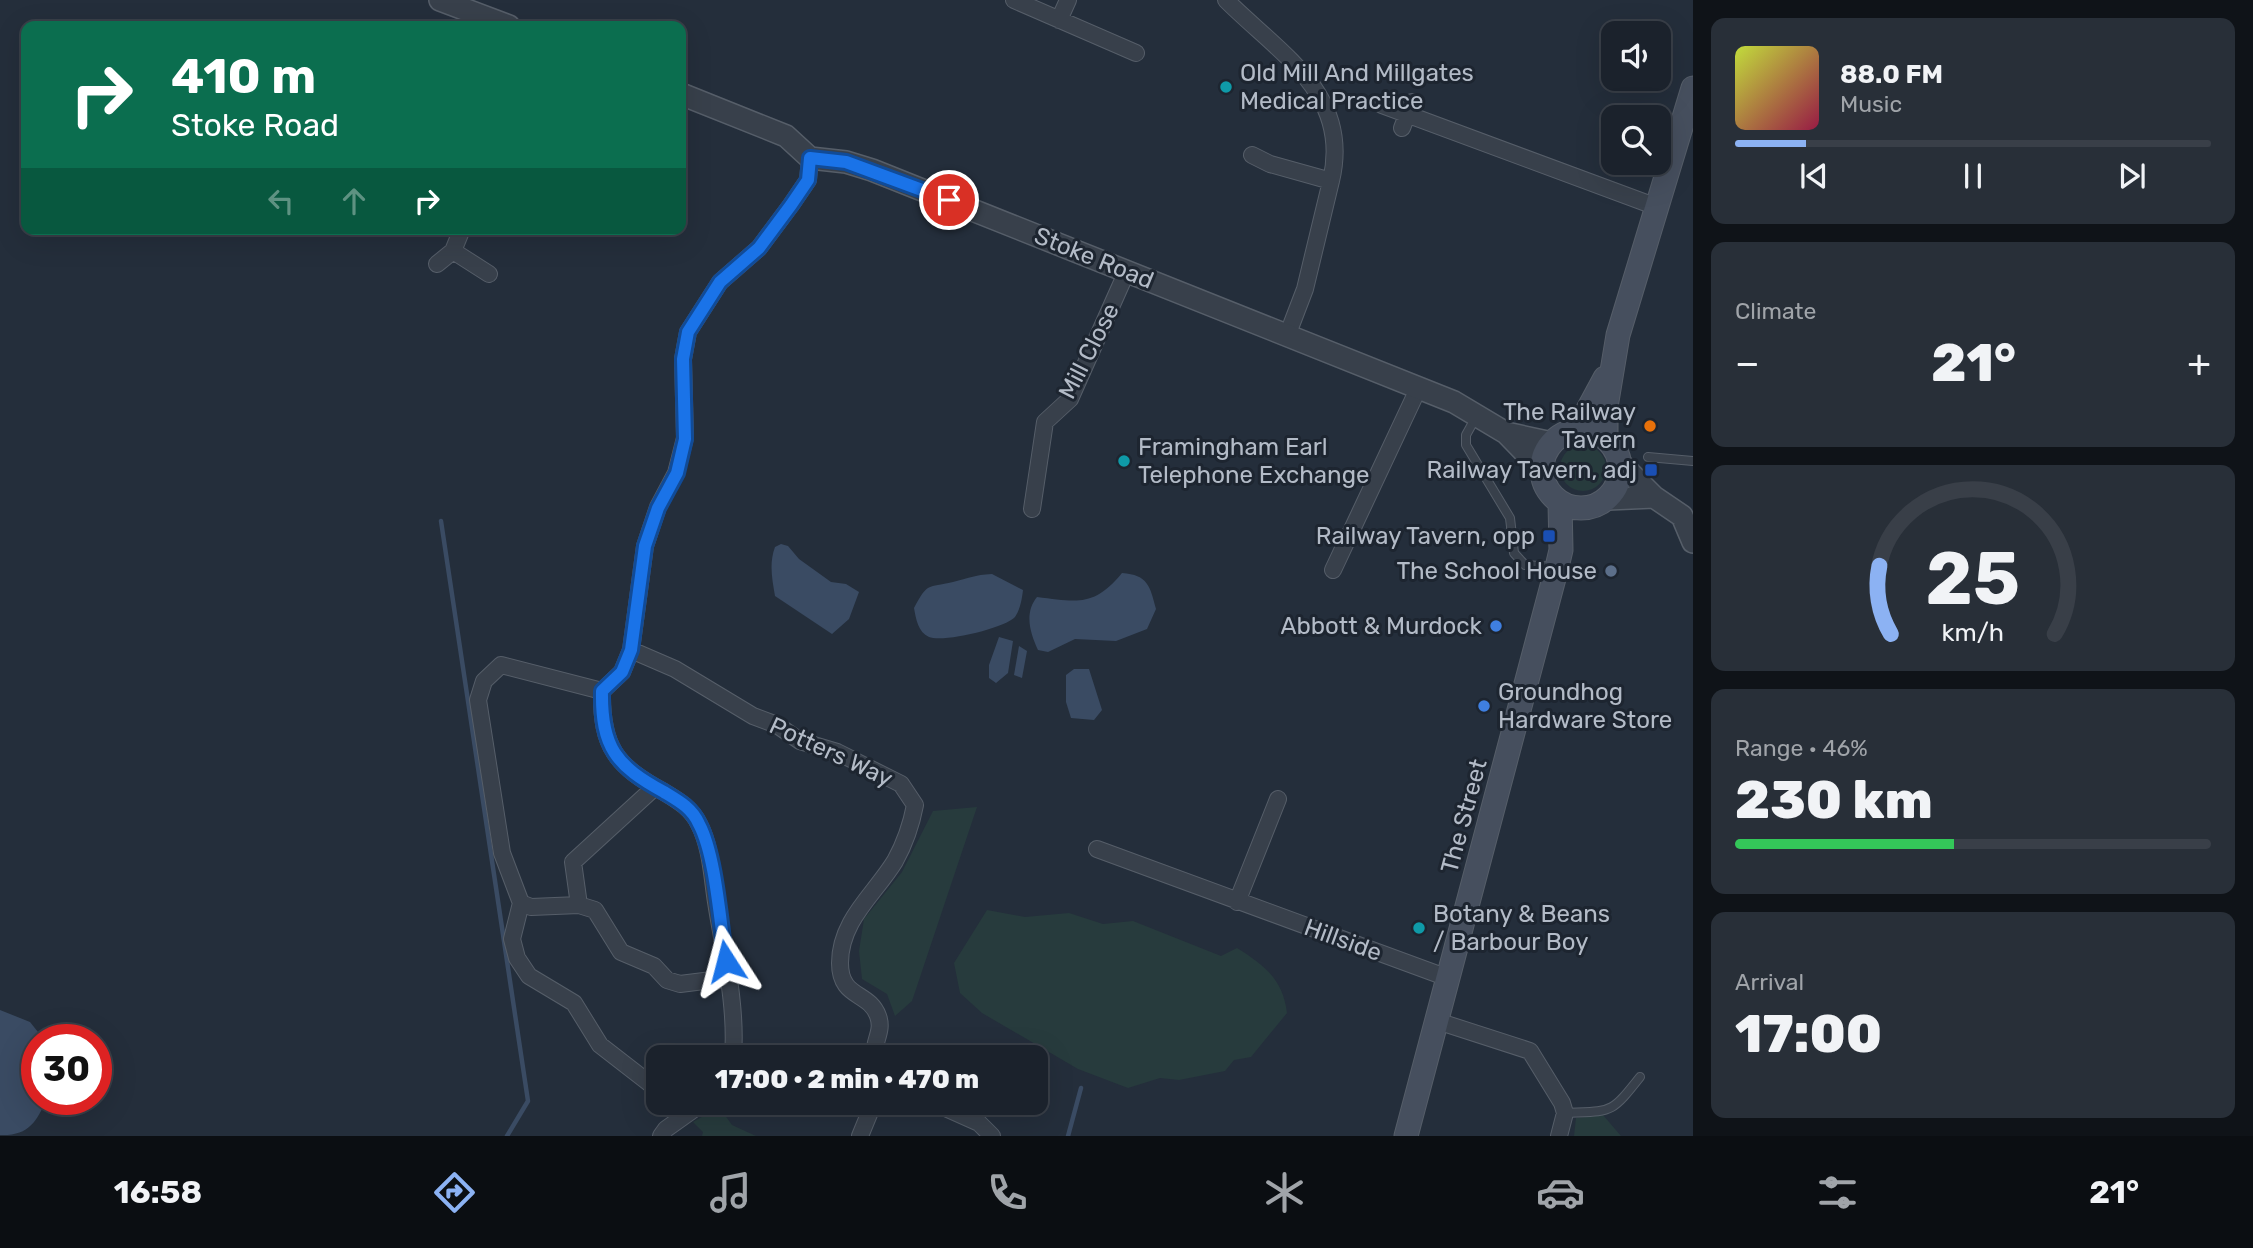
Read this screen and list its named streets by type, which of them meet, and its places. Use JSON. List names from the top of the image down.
{
  "streets": {
    "main road": ["The Street"],
    "street": [
      "Stoke Road",
      "Mill Close",
      "Potters Way",
      "Hillside"
    ]
  },
  "crossings": [
    ["Stoke Road", "Mill Close"],
    ["Stoke Road", "The Street"],
    ["The Street", "Hillside"]
  ],
  "places": {
    "other": [
      "Old Mill And Millgates Medical Practice",
      "The Railway Tavern",
      "Framingham Earl Telephone Exchange",
      "The School House",
      "Abbott & Murdock",
      "Groundhog Hardware Store",
      "Botany & Beans / Barbour Boy"
    ],
    "transit": ["Railway Tavern, adj", "Railway Tavern, opp"]
  },
  "page": {
    "turn": ["410 m", "Stoke Road"],
    "song": ["88.0 FM", "Music"],
    "tile": [
      "Climate",
      ["Range · 46%", "230 km"],
      ["Arrival", "17:00"]
    ],
    "heat": ["−", "21°", "+"],
    "limit": "30",
    "trip": "17:00 · 2 min · 470 m",
    "tabs": ["16:58", "21°"],
    "gauge": ["25", "km/h"]
  }
}
